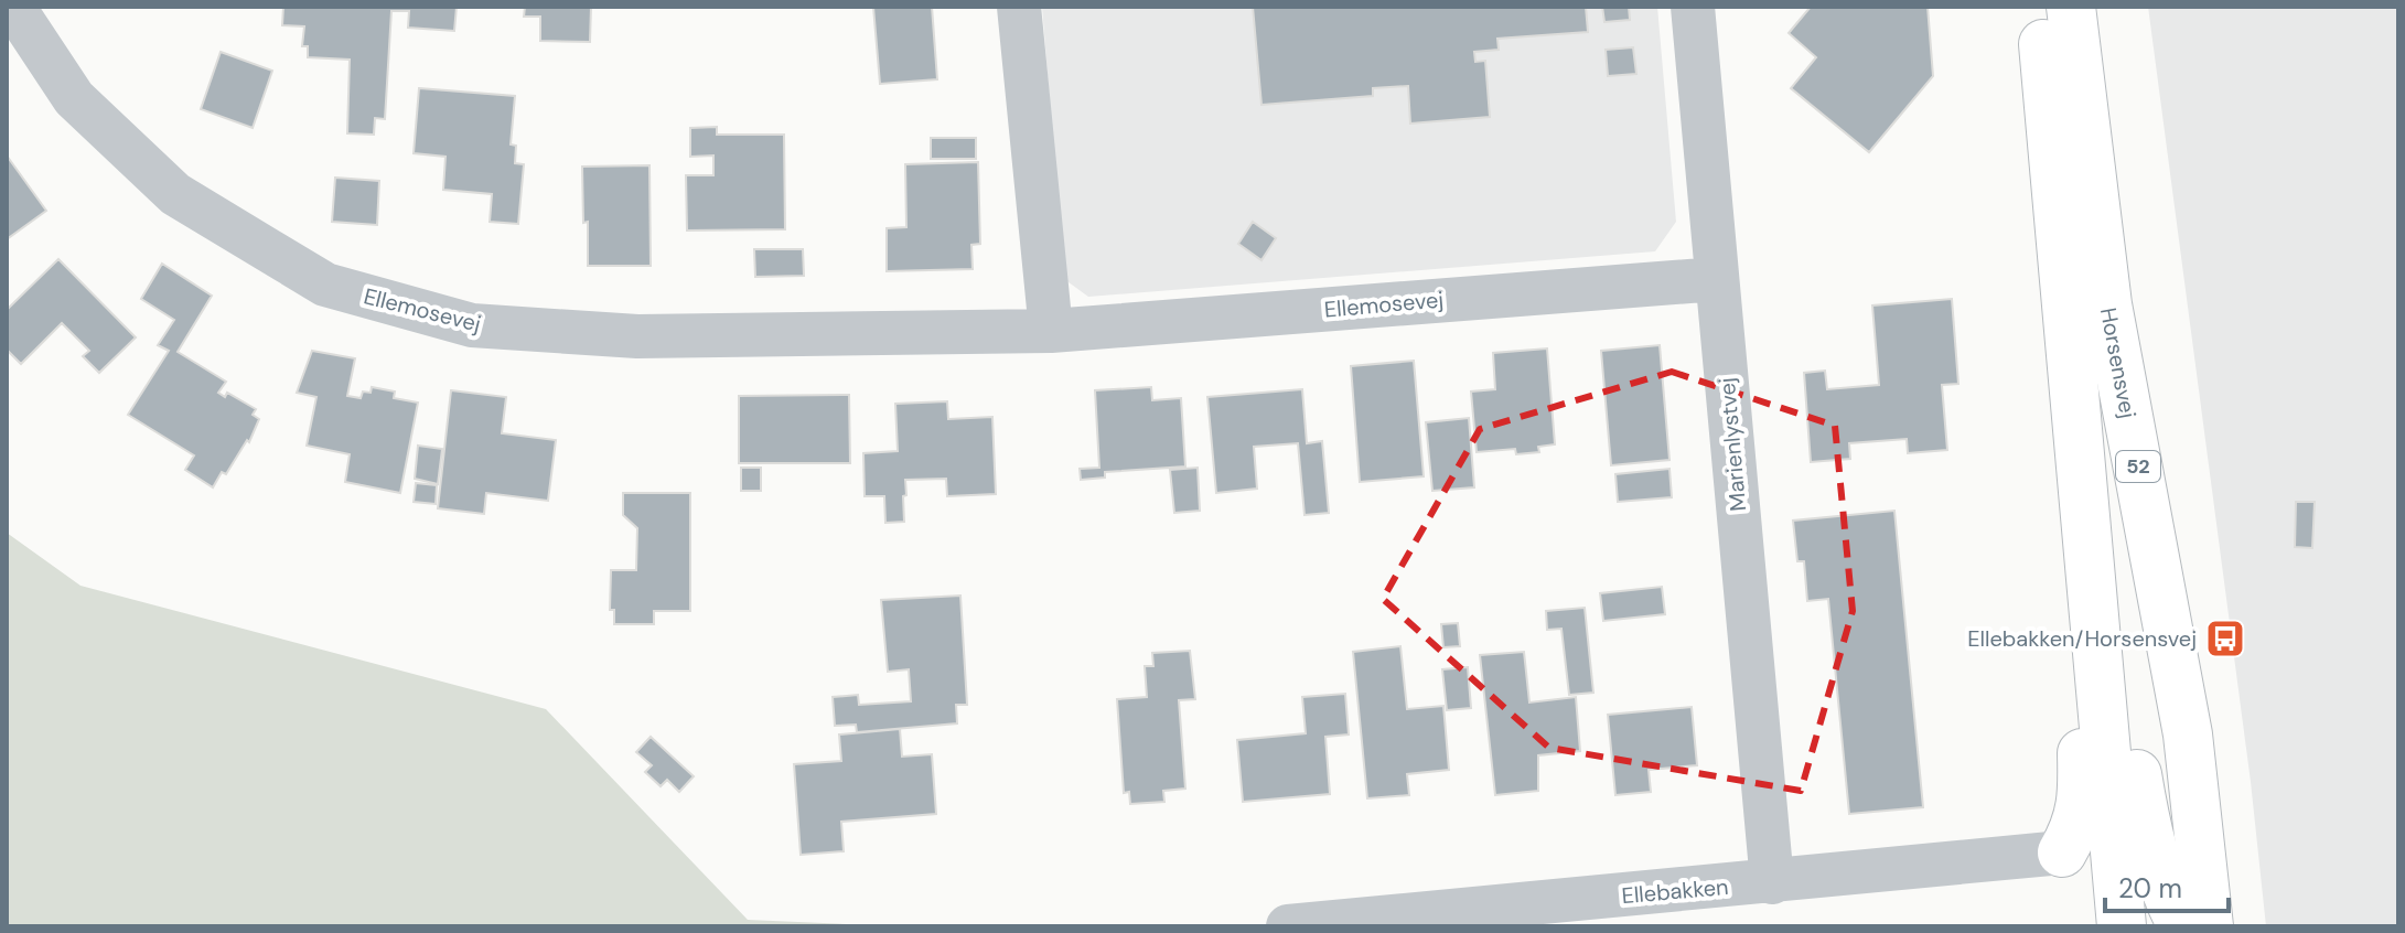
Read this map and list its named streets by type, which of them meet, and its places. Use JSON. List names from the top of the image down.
{
  "streets": {
    "main road": ["Horsensvej", "52"],
    "street": ["Ellemosevej", "Marienlystvej", "Ellebakken"]
  },
  "crossings": [
    ["Ellemosevej", "Marienlystvej"],
    ["Marienlystvej", "Ellebakken"]
  ],
  "places": {
    "bus stop": ["Ellebakken/Horsensvej"]
  },
  "scale_bar": "20 m"
}
